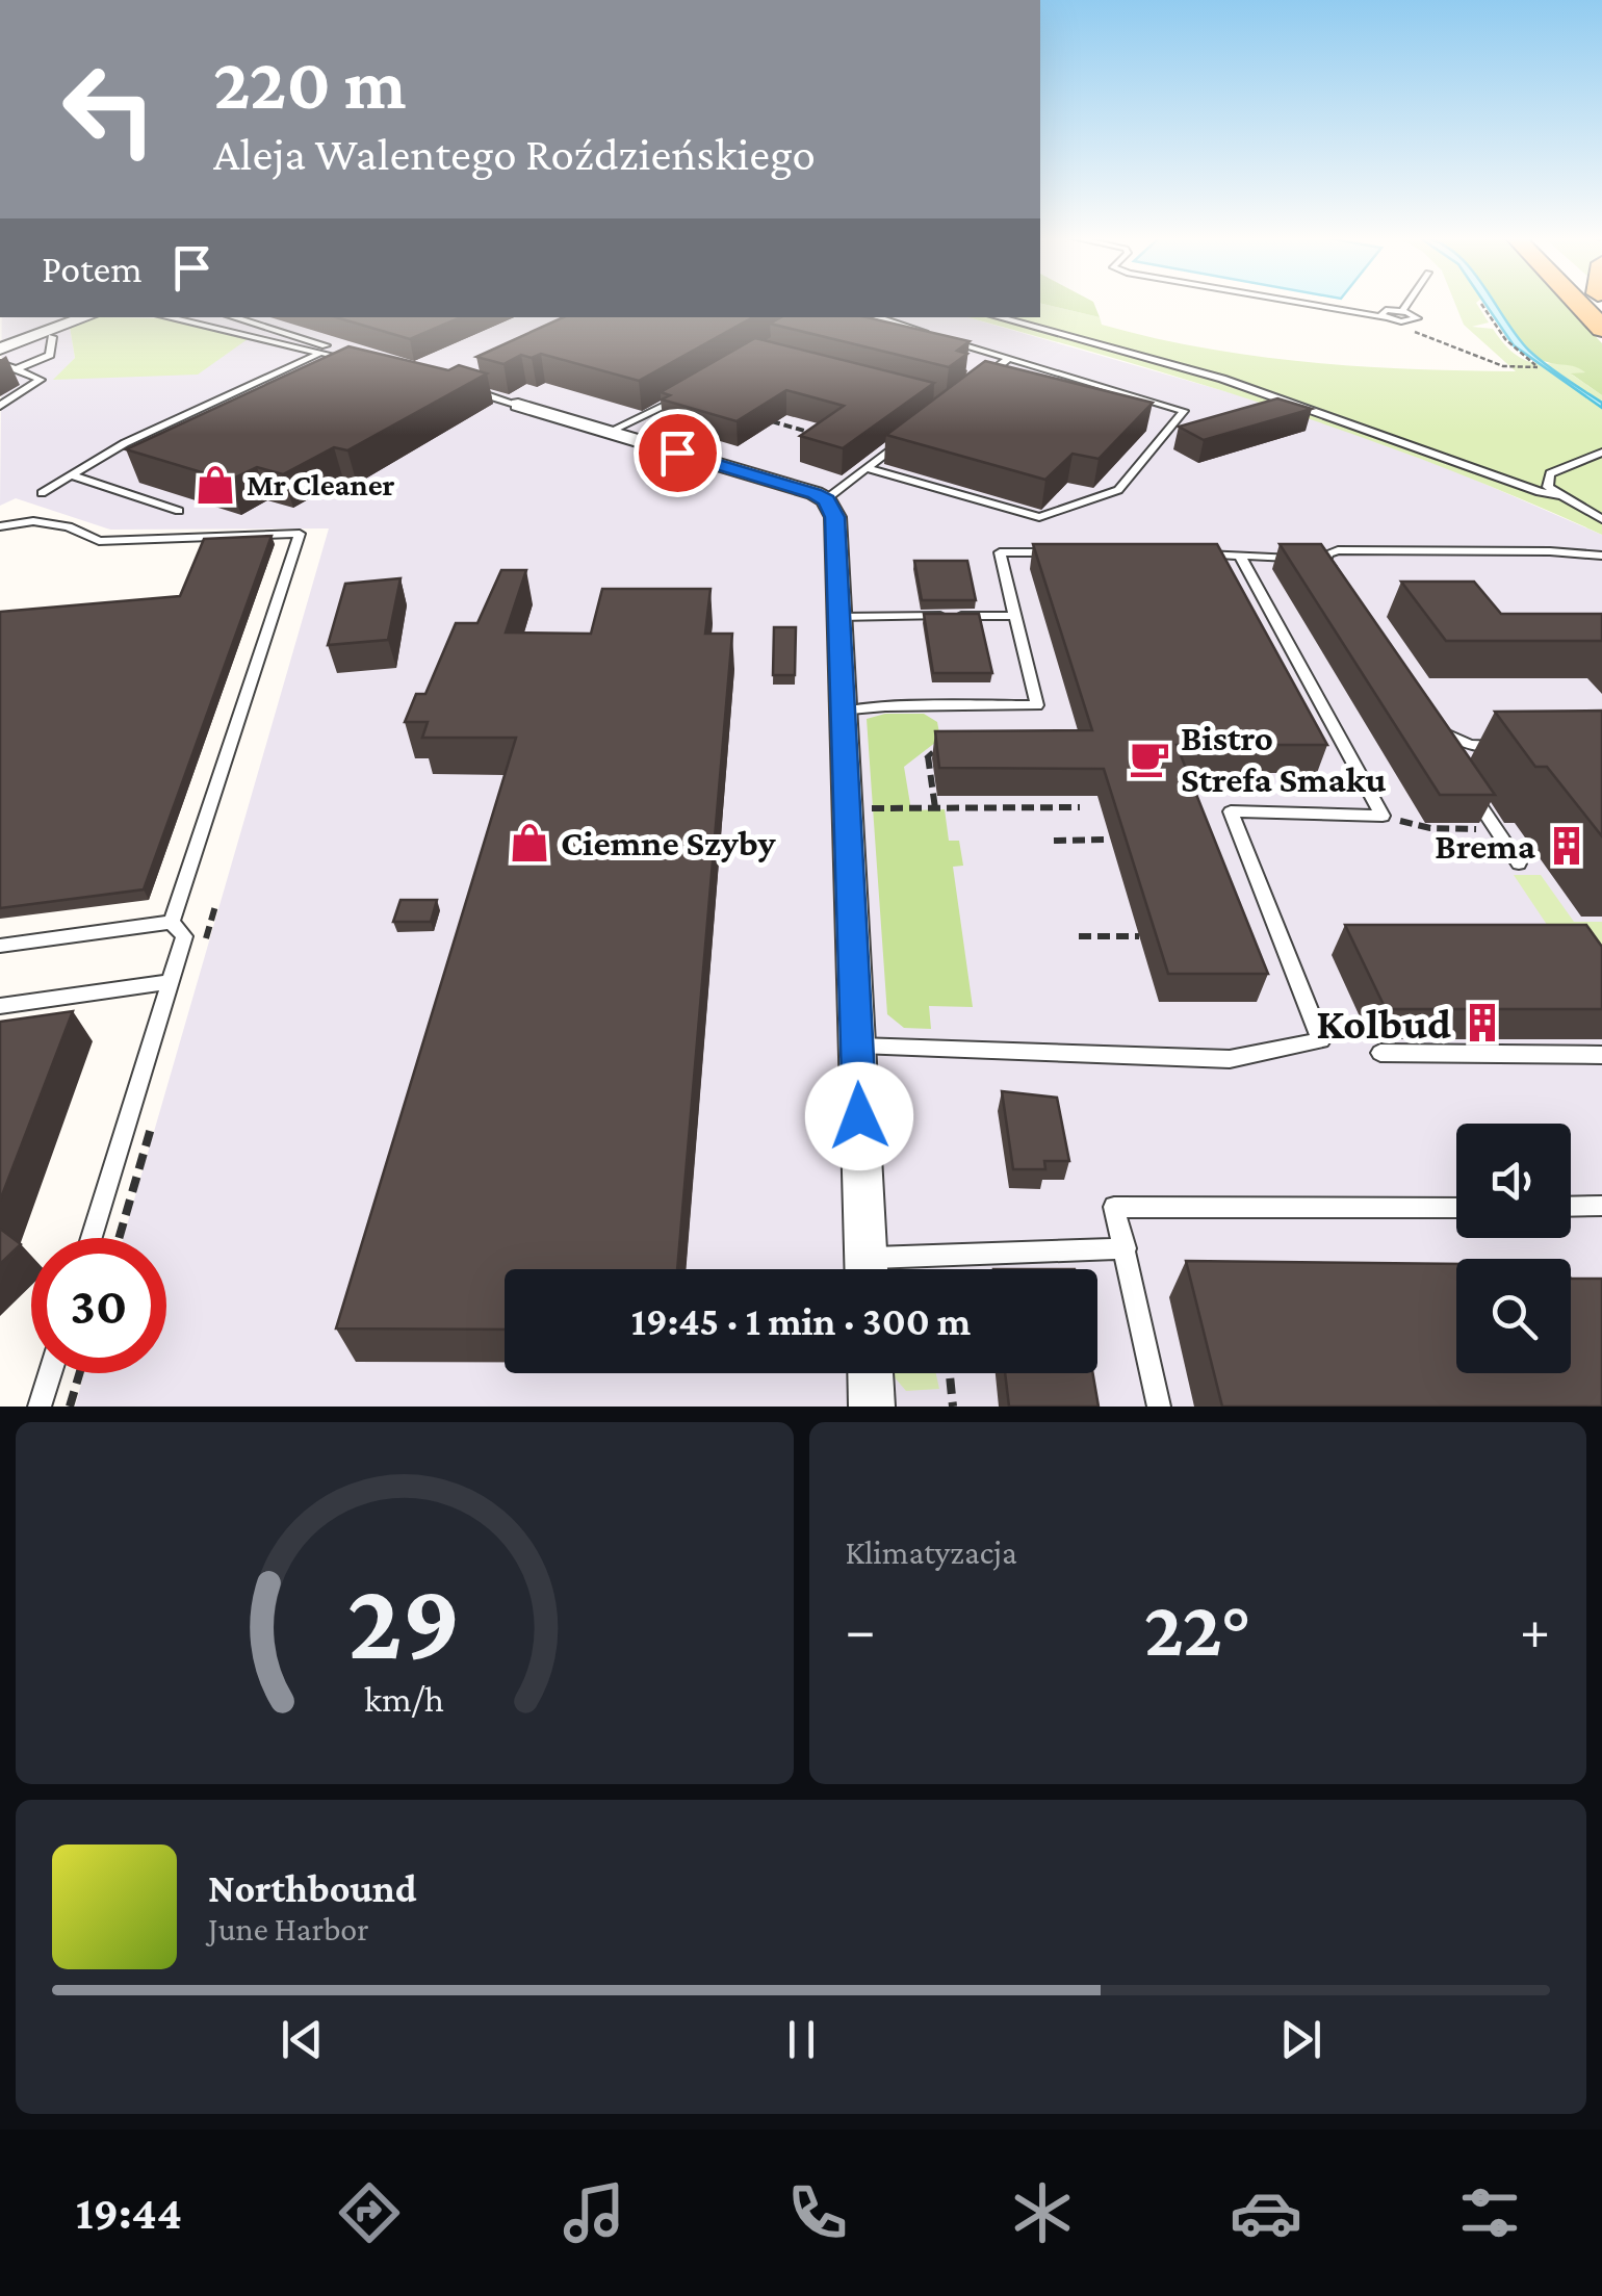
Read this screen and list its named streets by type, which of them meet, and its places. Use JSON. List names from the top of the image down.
{
  "places": {
    "shop": ["Mr Cleaner", "Ciemne Szyby"],
    "cafe": ["Bistro Strefa Smaku"],
    "building": ["Brema", "Kolbud"]
  },
  "page": {
    "turn": ["220 m", "Aleja Walentego Roździeńskiego"],
    "then": "Potem",
    "limit": "30",
    "trip": "19:45 · 1 min · 300 m",
    "tile": "Klimatyzacja",
    "heat": ["−", "22°", "+"],
    "song": ["Northbound", "June Harbor"],
    "tabs": "19:44",
    "gauge": ["29", "km/h"]
  }
}
